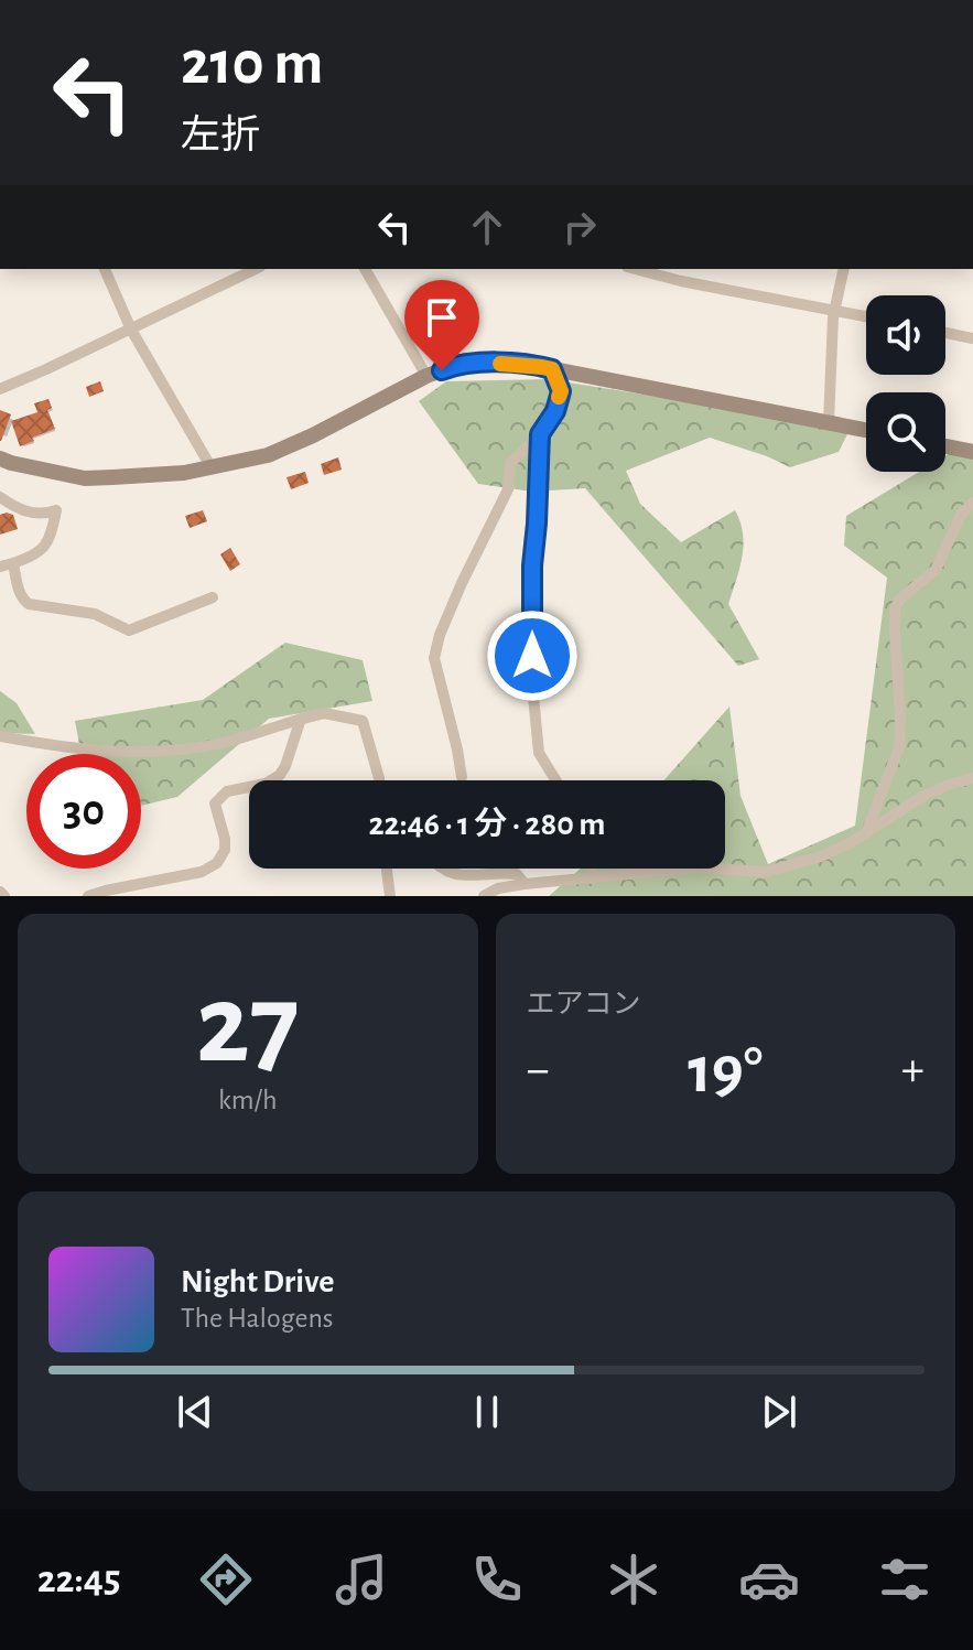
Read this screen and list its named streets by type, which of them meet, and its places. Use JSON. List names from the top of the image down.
{
  "page": {
    "turn": ["210 m", "左折"],
    "limit": "30",
    "trip": "22:46 · 1 分 · 280 m",
    "tile": [
      ["27", "km/h"],
      "エアコン"
    ],
    "heat": ["−", "19°", "+"],
    "song": ["Night Drive", "The Halogens"],
    "tabs": "22:45"
  }
}
